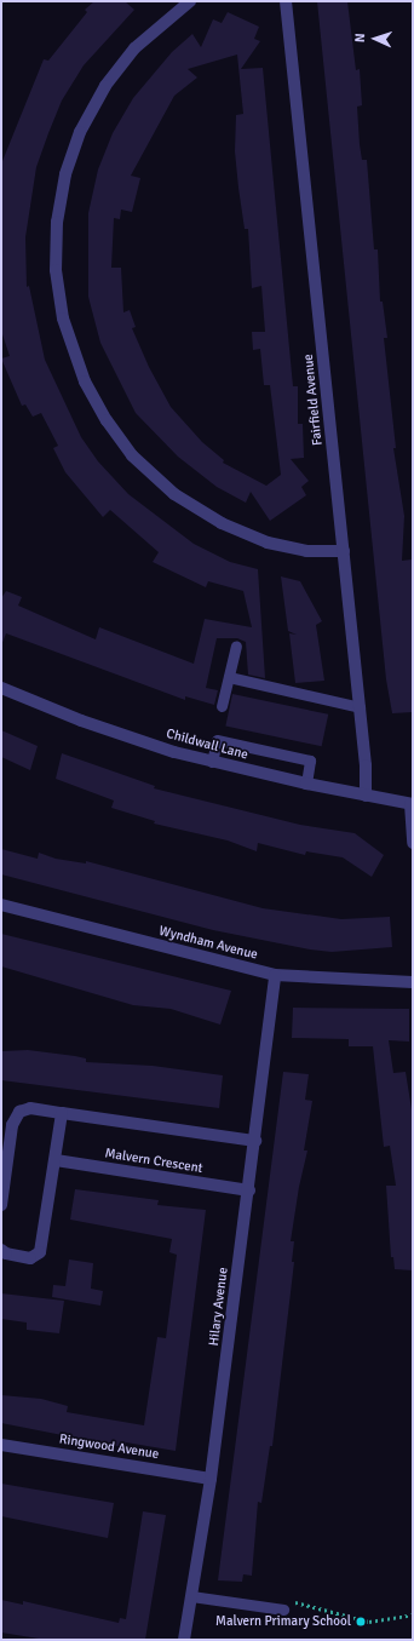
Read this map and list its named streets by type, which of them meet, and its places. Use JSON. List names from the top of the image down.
{
  "streets": {
    "street": [
      "Fairfield Avenue",
      "Childwall Lane",
      "Wyndham Avenue",
      "Malvern Crescent",
      "Hilary Avenue",
      "Ringwood Avenue"
    ]
  },
  "crossings": [
    ["Fairfield Avenue", "Childwall Lane"],
    ["Wyndham Avenue", "Hilary Avenue"],
    ["Malvern Crescent", "Hilary Avenue"],
    ["Hilary Avenue", "Ringwood Avenue"]
  ],
  "places": ["Malvern Primary School"],
  "north": "left"
}
